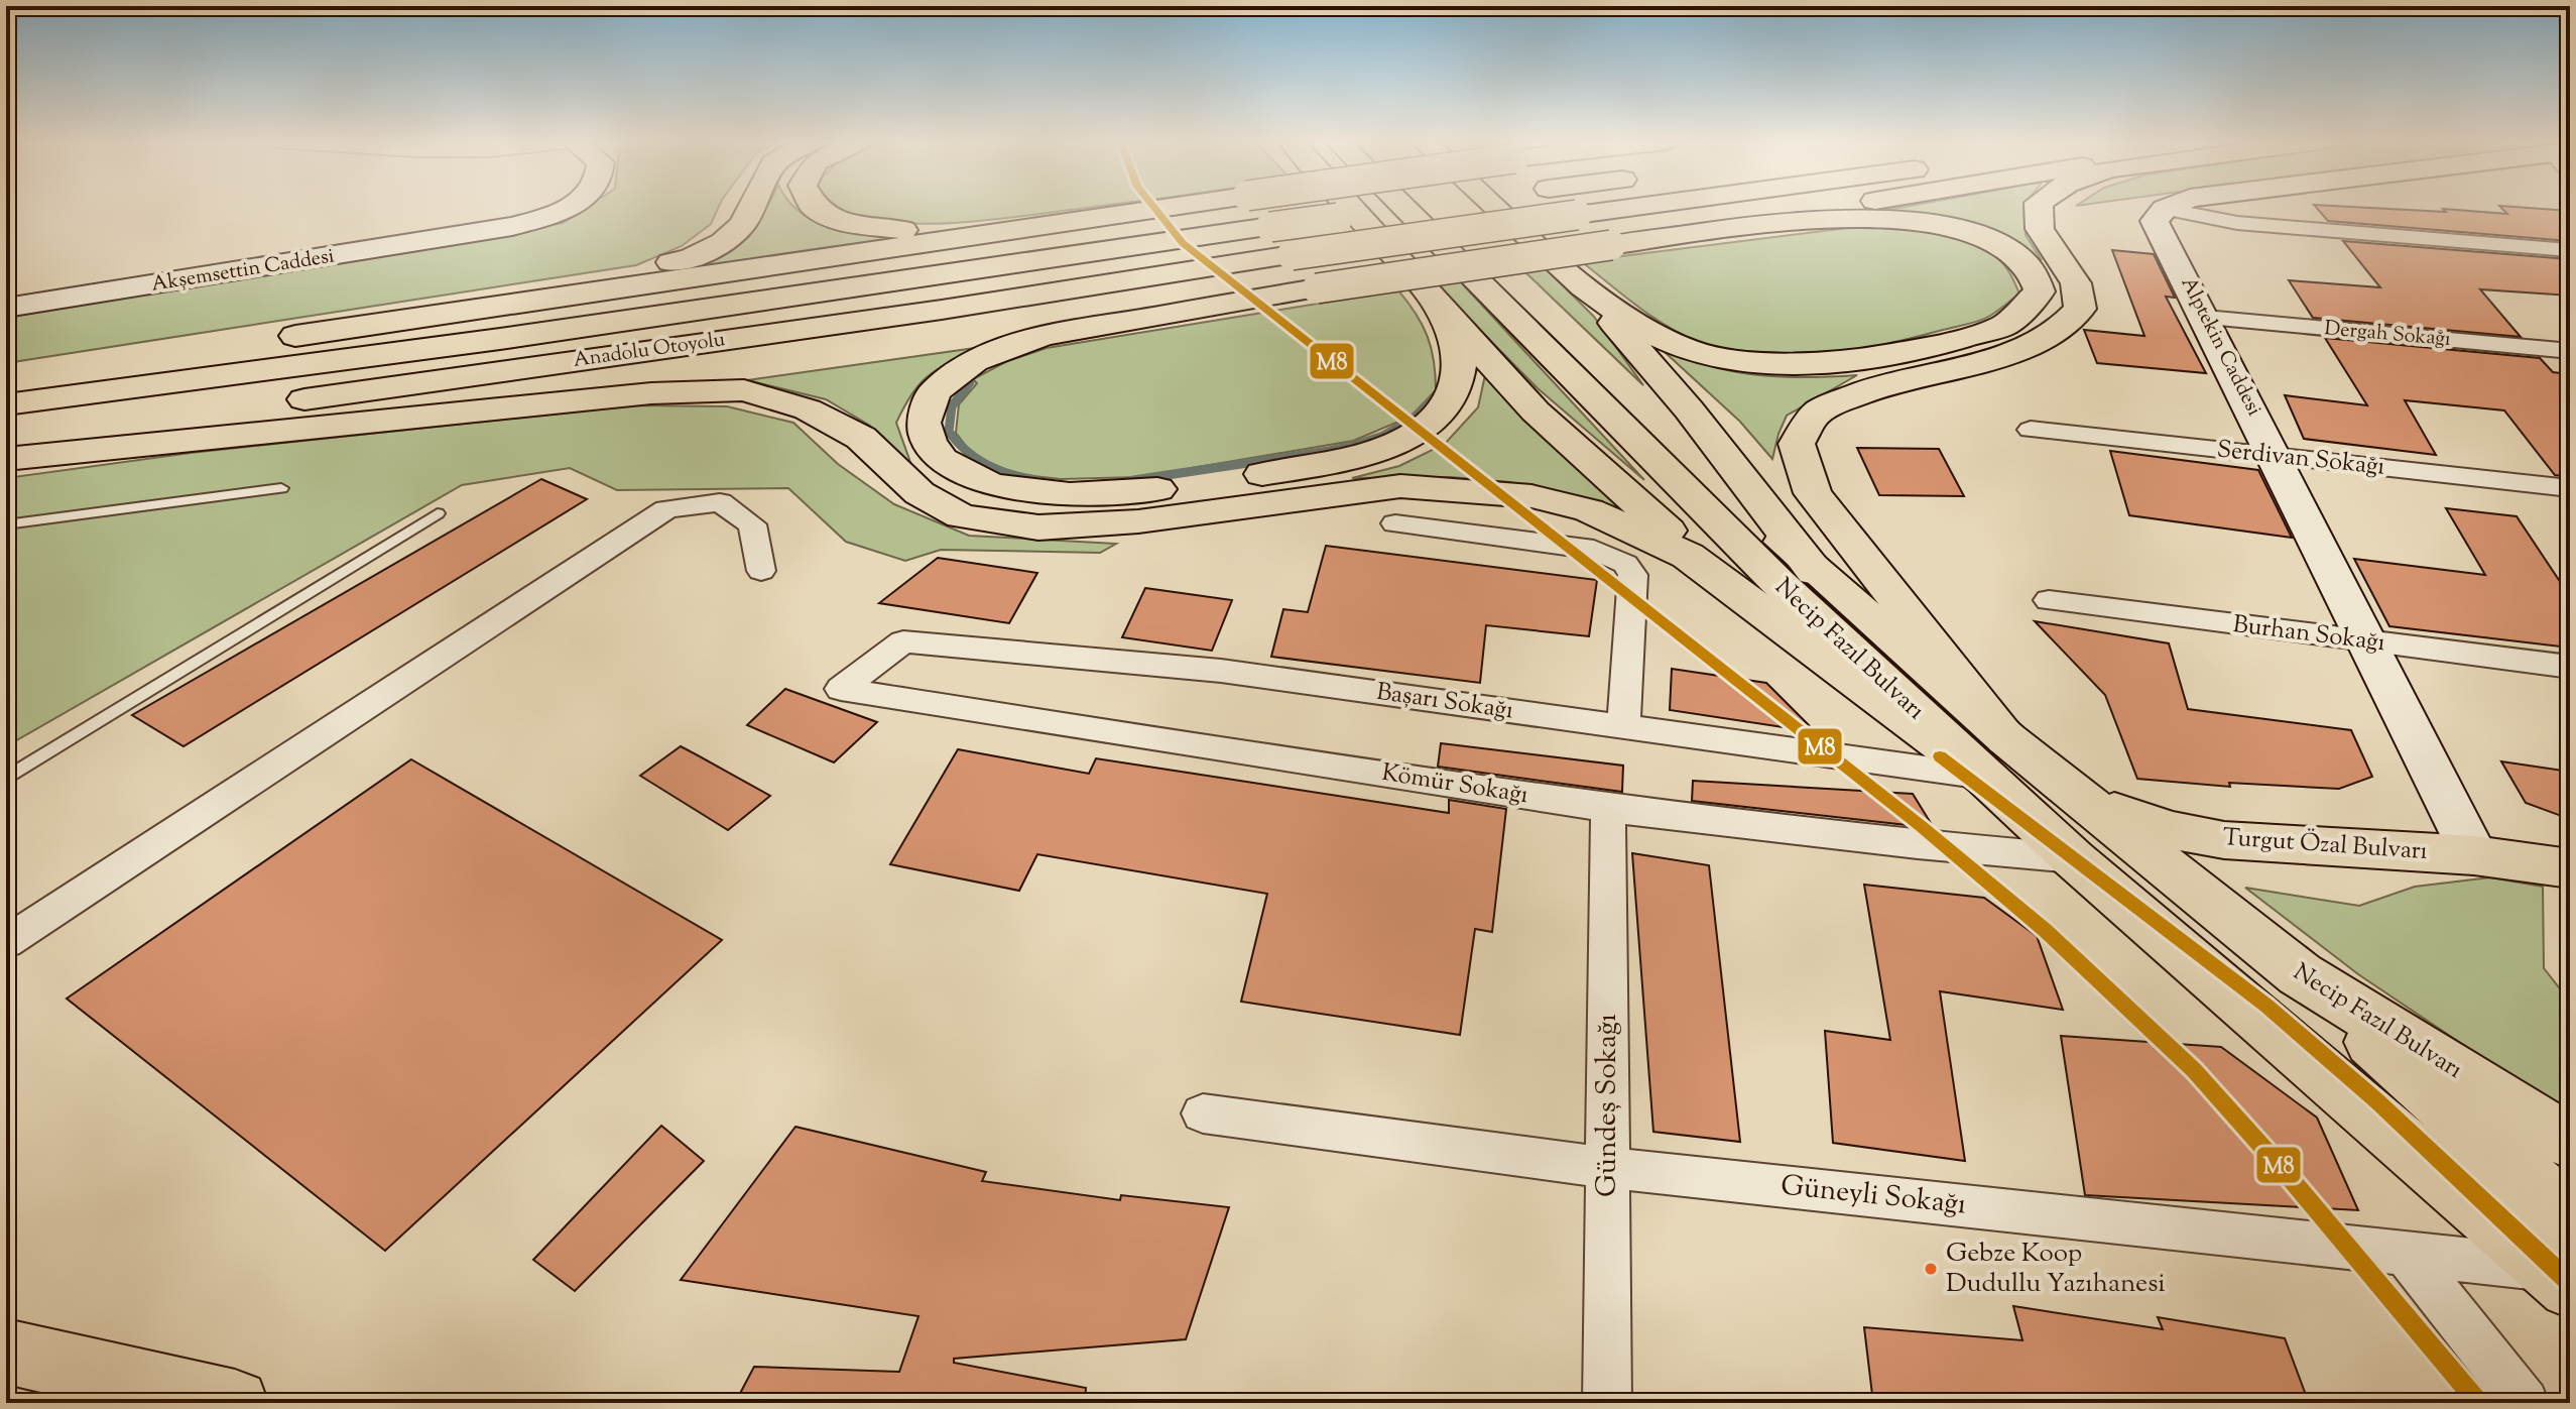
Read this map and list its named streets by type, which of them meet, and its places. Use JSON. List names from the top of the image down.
{
  "streets": {
    "main road": [
      "Akşemsettin Caddesi",
      "Alptekin Caddesi",
      "Anadolu Otoyolu",
      "Necip Fazıl Bulvarı",
      "Turgut Özal Bulvarı"
    ],
    "street": [
      "Dergah Sokağı",
      "Serdivan Sokağı",
      "Burhan Sokağı",
      "Başarı Sokağı",
      "Kömür Sokağı",
      "Gündeş Sokağı",
      "Güneyli Sokağı"
    ]
  },
  "crossings": [
    ["Dergah Sokağı", "Alptekin Caddesi"],
    ["Alptekin Caddesi", "Serdivan Sokağı"],
    ["Alptekin Caddesi", "Burhan Sokağı"],
    ["Alptekin Caddesi", "Turgut Özal Bulvarı"],
    ["Necip Fazıl Bulvarı", "Başarı Sokağı"],
    ["Necip Fazıl Bulvarı", "Kömür Sokağı"],
    ["Necip Fazıl Bulvarı", "Turgut Özal Bulvarı"],
    ["Necip Fazıl Bulvarı", "Güneyli Sokağı"],
    ["Başarı Sokağı", "Kömür Sokağı"],
    ["Kömür Sokağı", "Gündeş Sokağı"],
    ["Gündeş Sokağı", "Güneyli Sokağı"]
  ],
  "places": ["Gebze Koop Dudullu Yazıhanesi"],
  "lines": ["transit line M8"]
}
